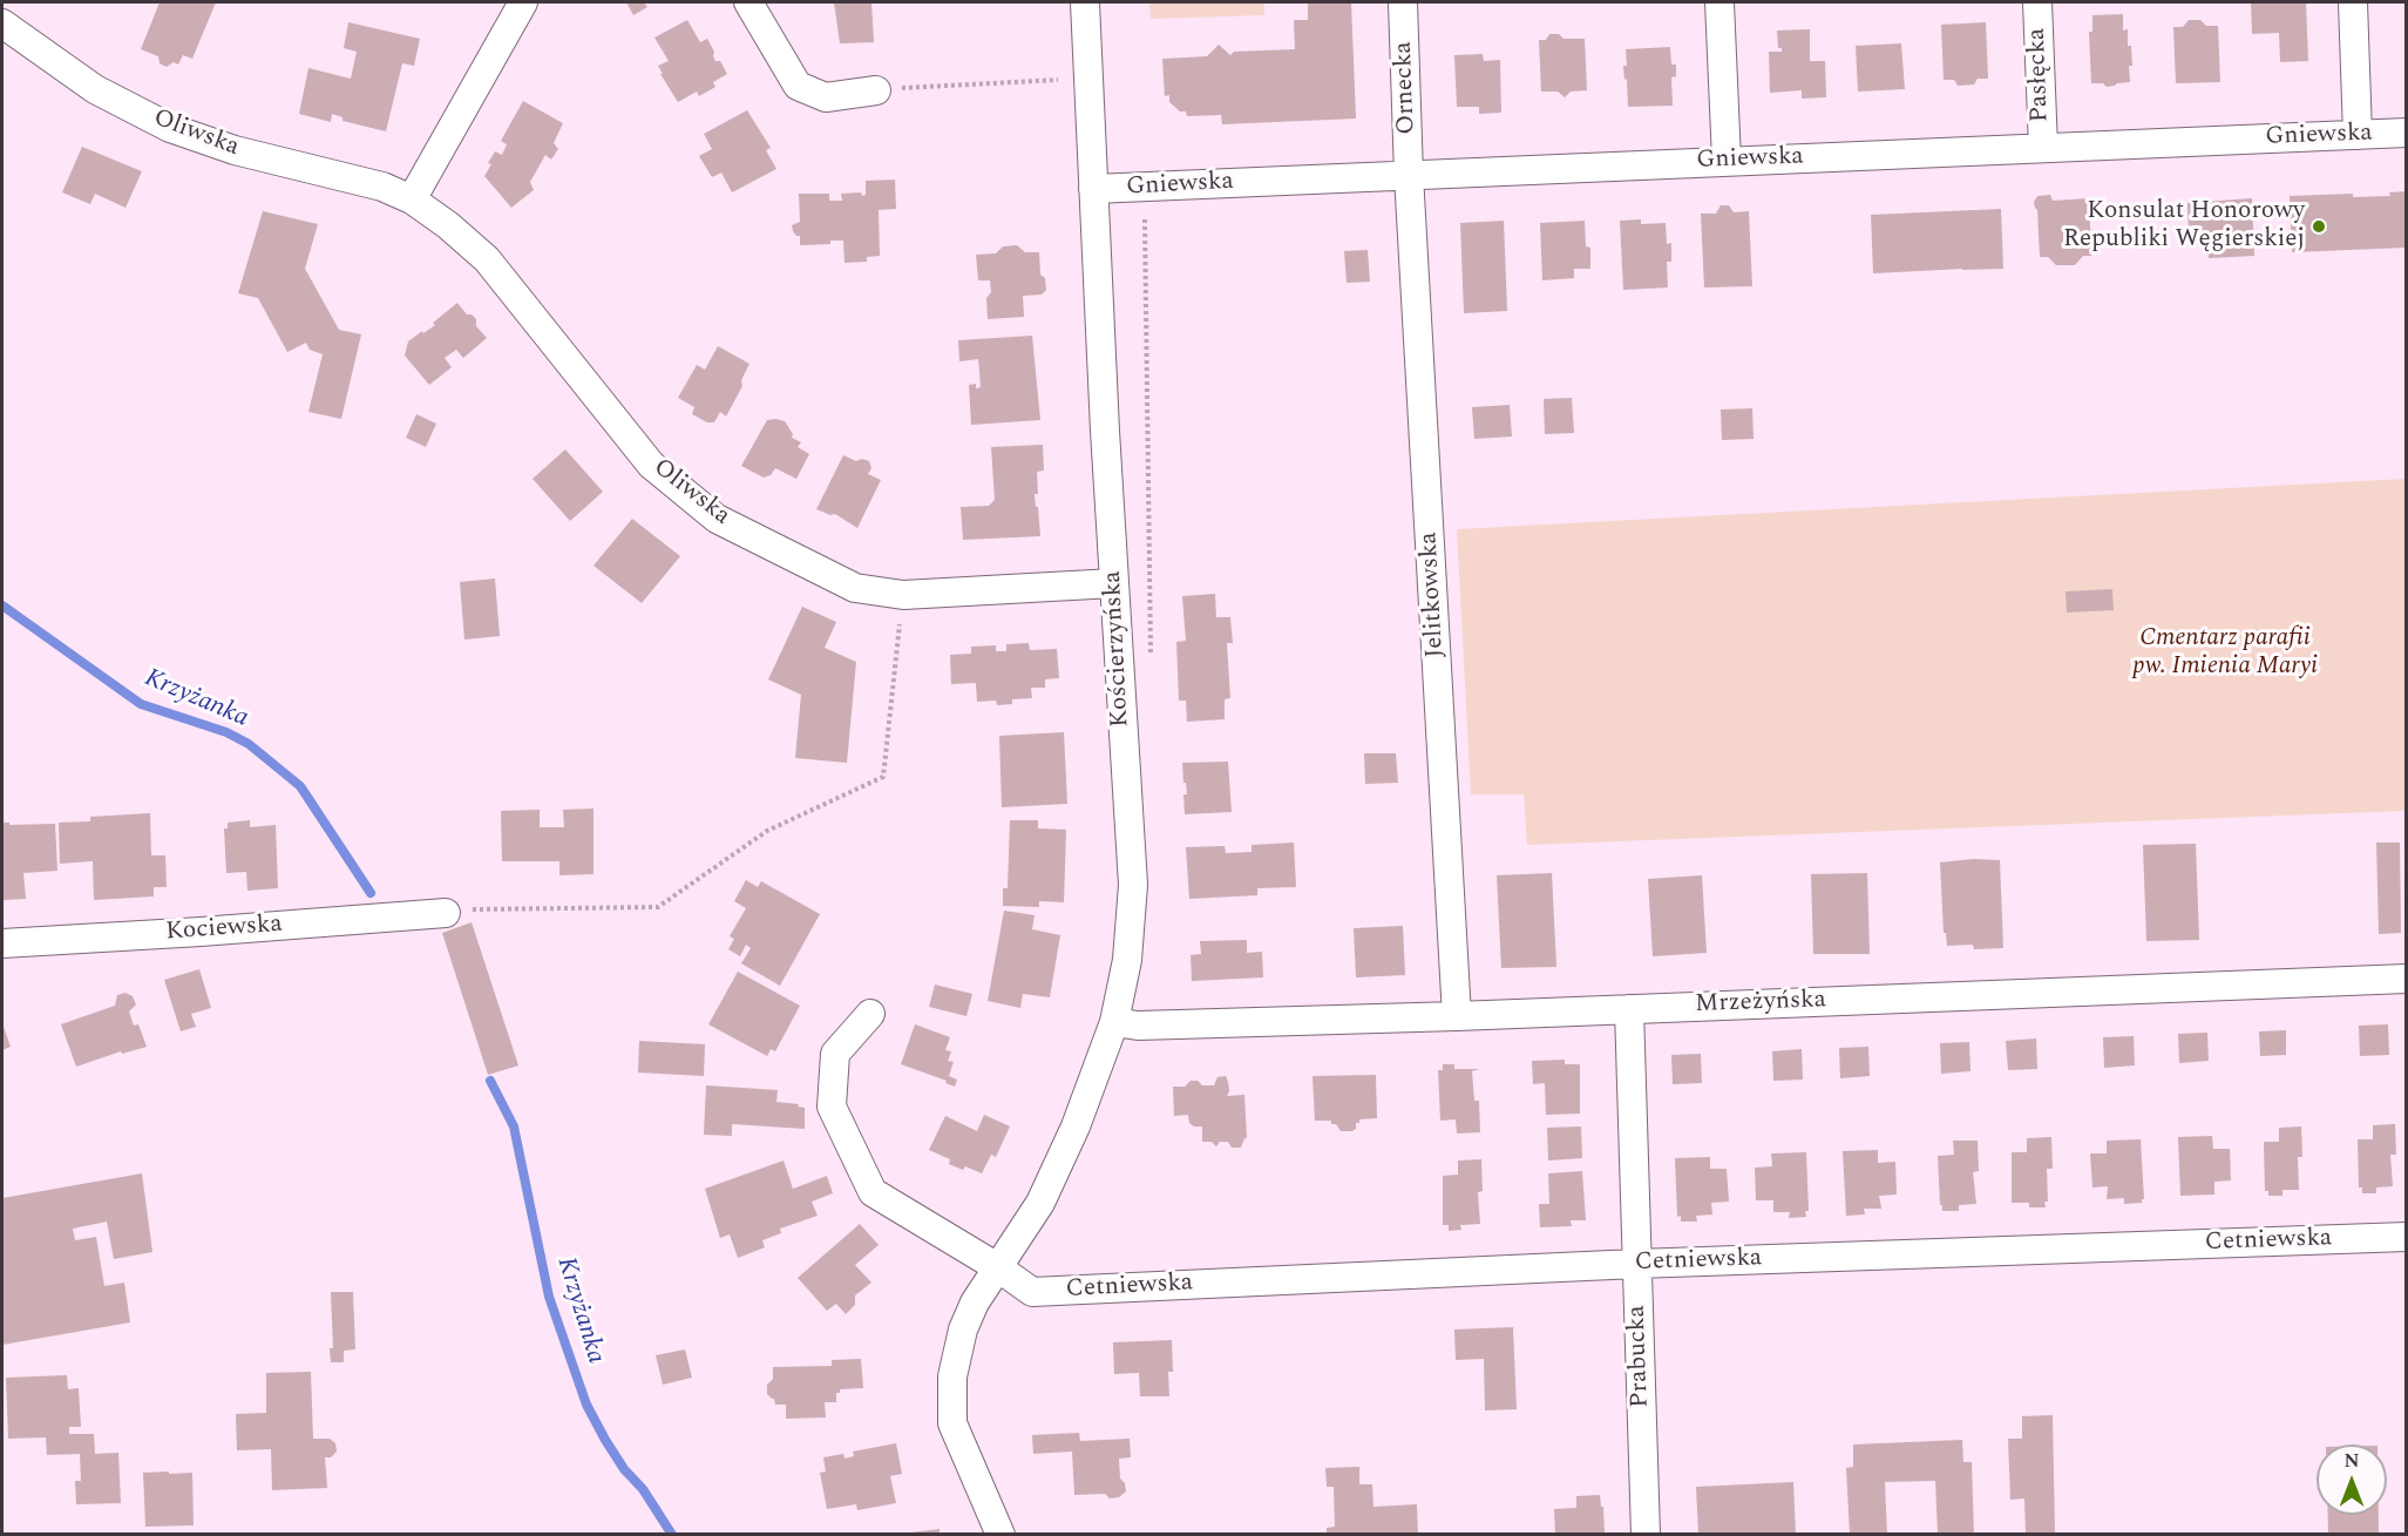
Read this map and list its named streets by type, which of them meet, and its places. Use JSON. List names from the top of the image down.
{
  "streets": {
    "street": [
      "Pasłęcka",
      "Ornecka",
      "Oliwska",
      "Gniewska",
      "Jelitkowska",
      "Kościerzyńska",
      "Kociewska",
      "Mrzeżyńska",
      "Cetniewska",
      "Prabucka"
    ]
  },
  "crossings": [
    ["Pasłęcka", "Gniewska"],
    ["Ornecka", "Gniewska"],
    ["Ornecka", "Jelitkowska"],
    ["Oliwska", "Kościerzyńska"],
    ["Gniewska", "Jelitkowska"],
    ["Gniewska", "Kościerzyńska"],
    ["Jelitkowska", "Mrzeżyńska"],
    ["Kościerzyńska", "Mrzeżyńska"],
    ["Kościerzyńska", "Cetniewska"],
    ["Mrzeżyńska", "Prabucka"],
    ["Cetniewska", "Prabucka"]
  ],
  "water": ["Krzyżanka"],
  "parks": ["Cmentarz parafii pw. Imienia Maryi"],
  "places": ["Konsulat Honorowy Republiki Węgierskiej"],
  "north": "top"
}
